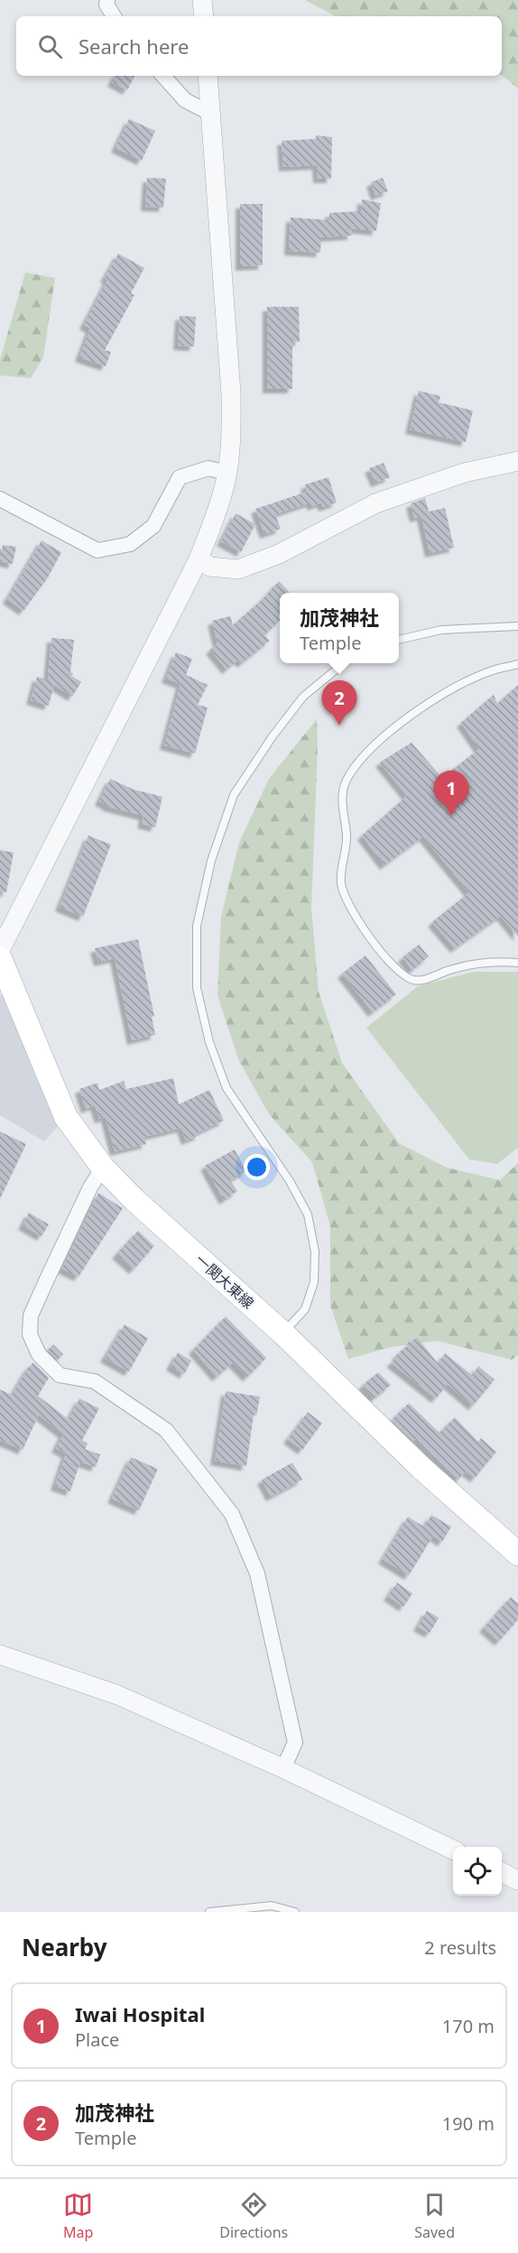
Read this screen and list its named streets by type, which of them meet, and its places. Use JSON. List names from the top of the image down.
{
  "streets": {
    "main road": ["一関大東線"]
  },
  "page": {
    "search": "Search here",
    "popup": ["加茂神社", "Temple"],
    "pins": ["2", "1"],
    "heading": ["Nearby", "2 results"],
    "list": [
      {
        "mark": "1",
        "name": "Iwai Hospital",
        "note": "Place",
        "value": "170 m"
      },
      {
        "mark": "2",
        "name": "加茂神社",
        "note": "Temple",
        "value": "190 m"
      }
    ],
    "nav": ["Map", "Directions", "Saved"]
  }
}
